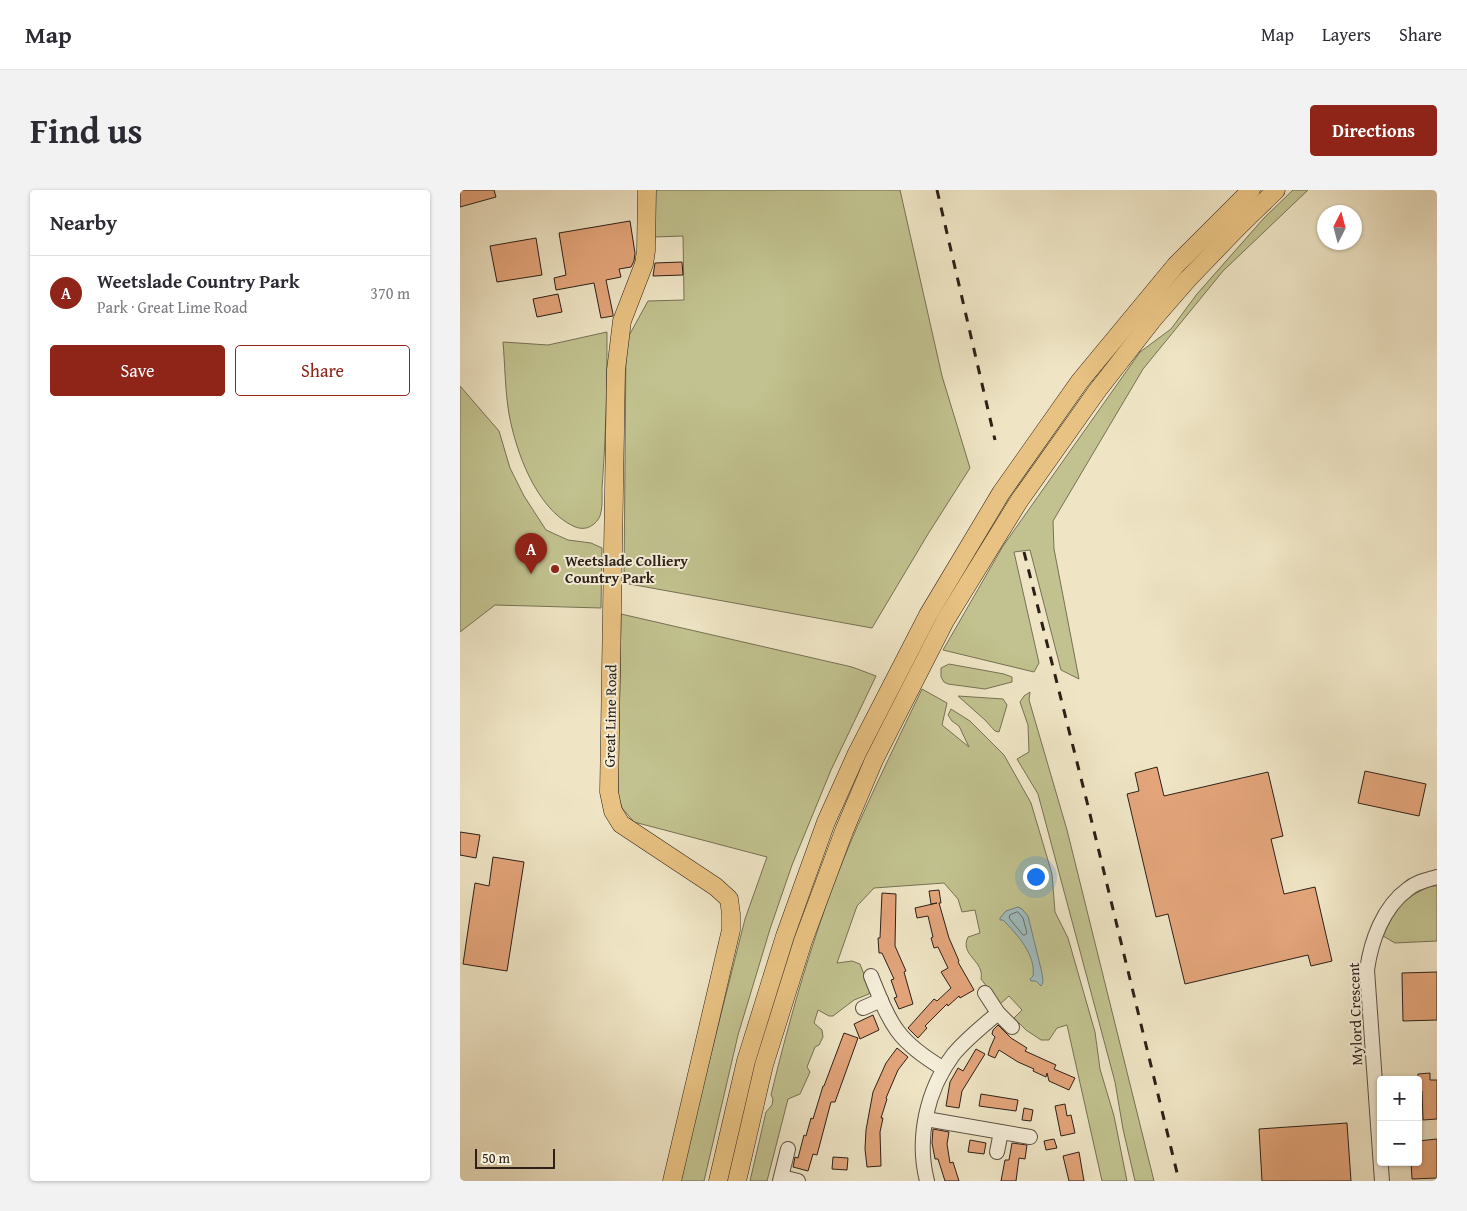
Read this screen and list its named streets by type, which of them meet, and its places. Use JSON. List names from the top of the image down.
{
  "streets": {
    "main road": ["Great Lime Road"],
    "street": ["Mylord Crescent"]
  },
  "places": ["Weetslade Colliery Country Park"],
  "scale_bar": "50 m",
  "north": "top",
  "page": {
    "header": "Map",
    "nav": ["Map", "Layers", "Share"],
    "title": "Find us",
    "buttons": [
      "Directions",
      ["Save", "Share"]
    ],
    "heading": "Nearby",
    "list": [
      {
        "mark": "A",
        "name": "Weetslade Country Park",
        "note": "Park · Great Lime Road",
        "value": "370 m"
      }
    ],
    "pins": "A",
    "map_buttons": ["+", "−"],
    "scale": "50 m"
  }
}
